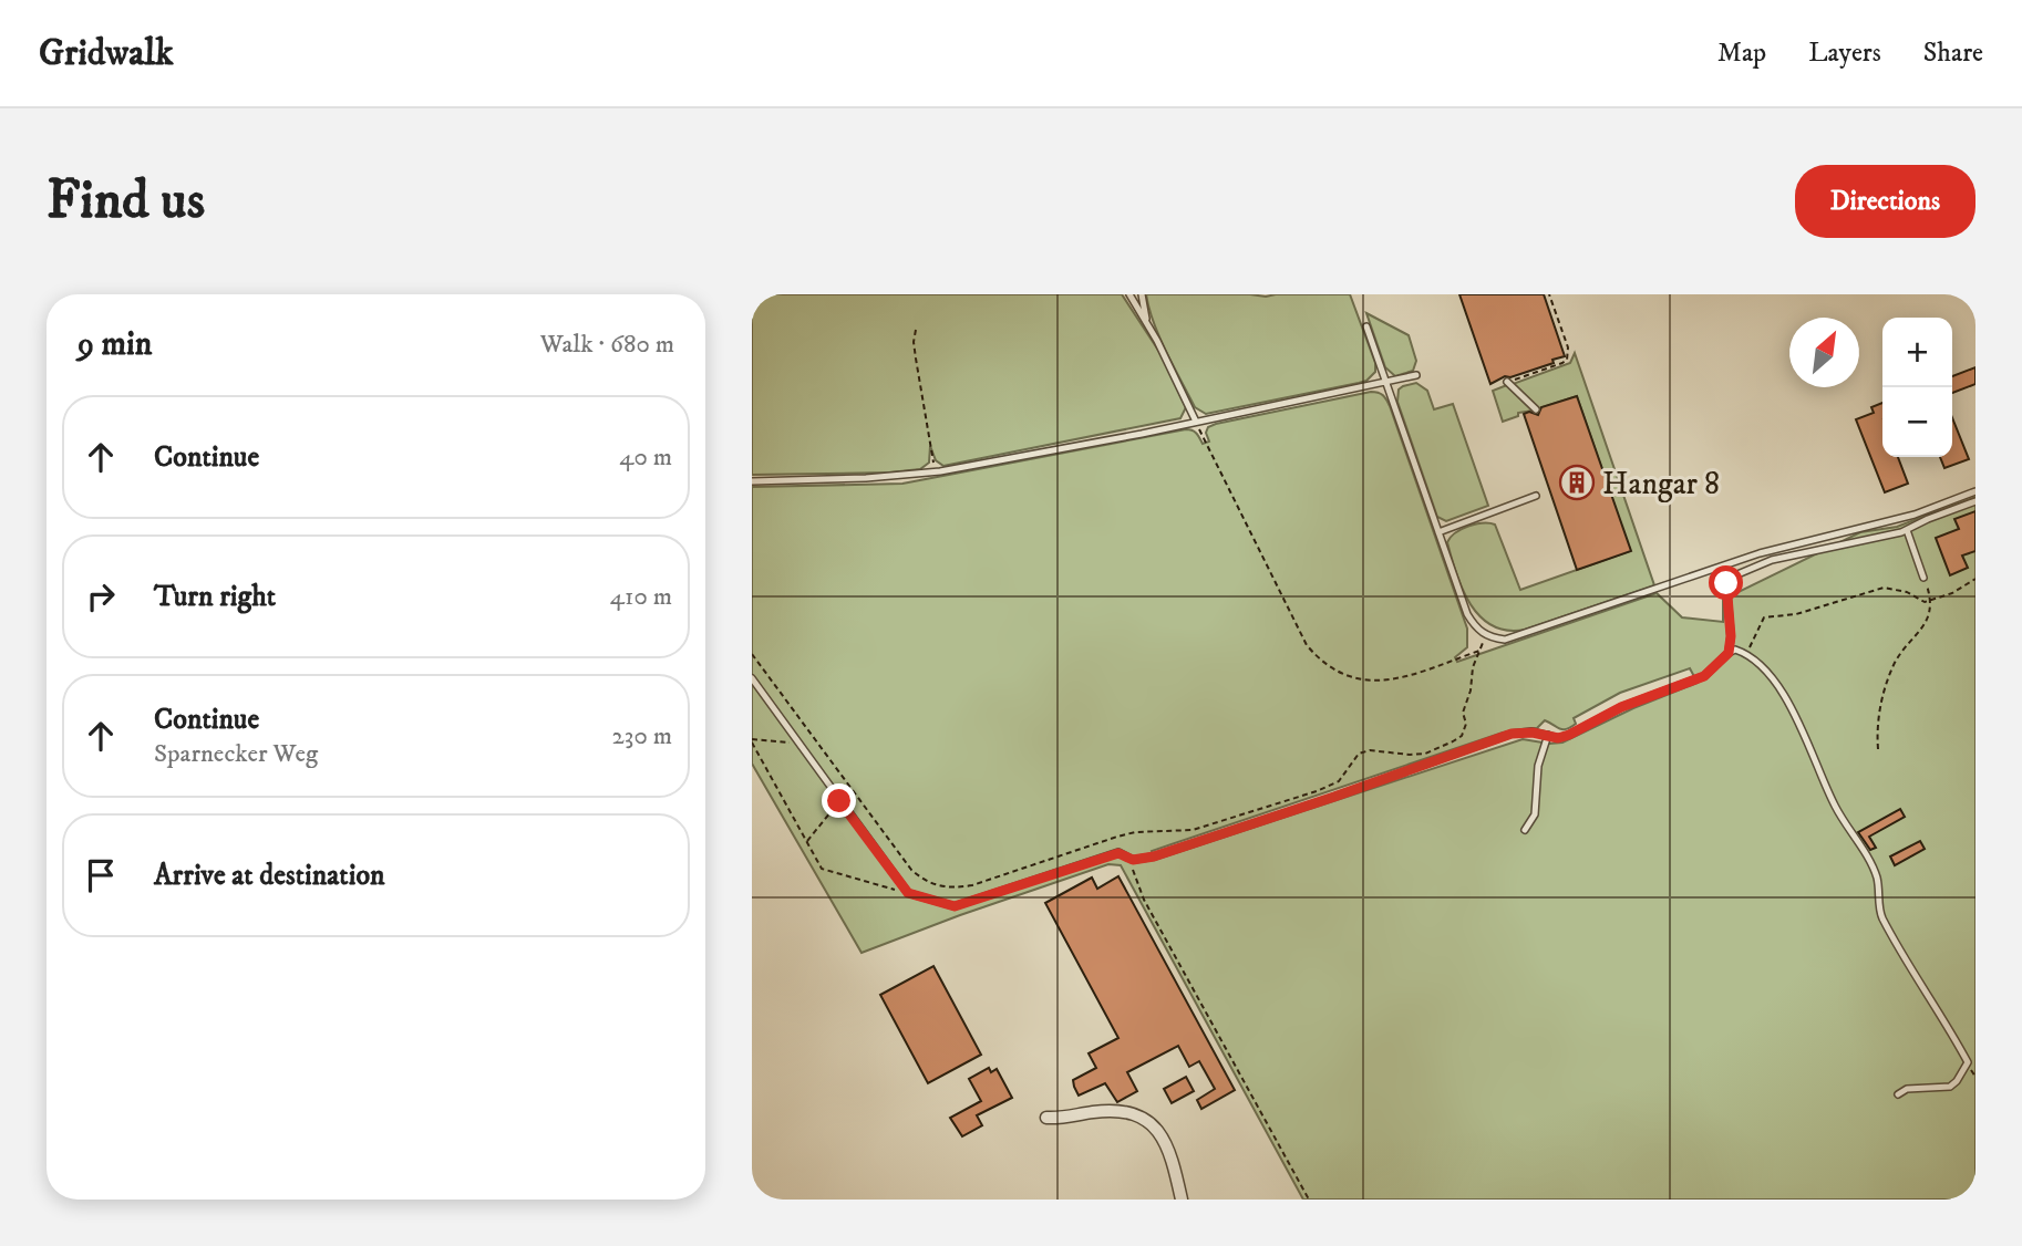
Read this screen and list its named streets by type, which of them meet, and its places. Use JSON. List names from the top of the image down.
{
  "places": {
    "building": ["Hangar 8"]
  },
  "north": "top right",
  "page": {
    "header": "Gridwalk",
    "nav": ["Map", "Layers", "Share"],
    "buttons": "Directions",
    "title": "Find us",
    "heading": ["9 min", "Walk · 680 m"],
    "map_buttons": ["+", "−"],
    "list": [
      ["Continue", "40 m"],
      ["Turn right", "410 m"],
      ["Continue", "Sparnecker Weg", "230 m"],
      "Arrive at destination"
    ]
  }
}
